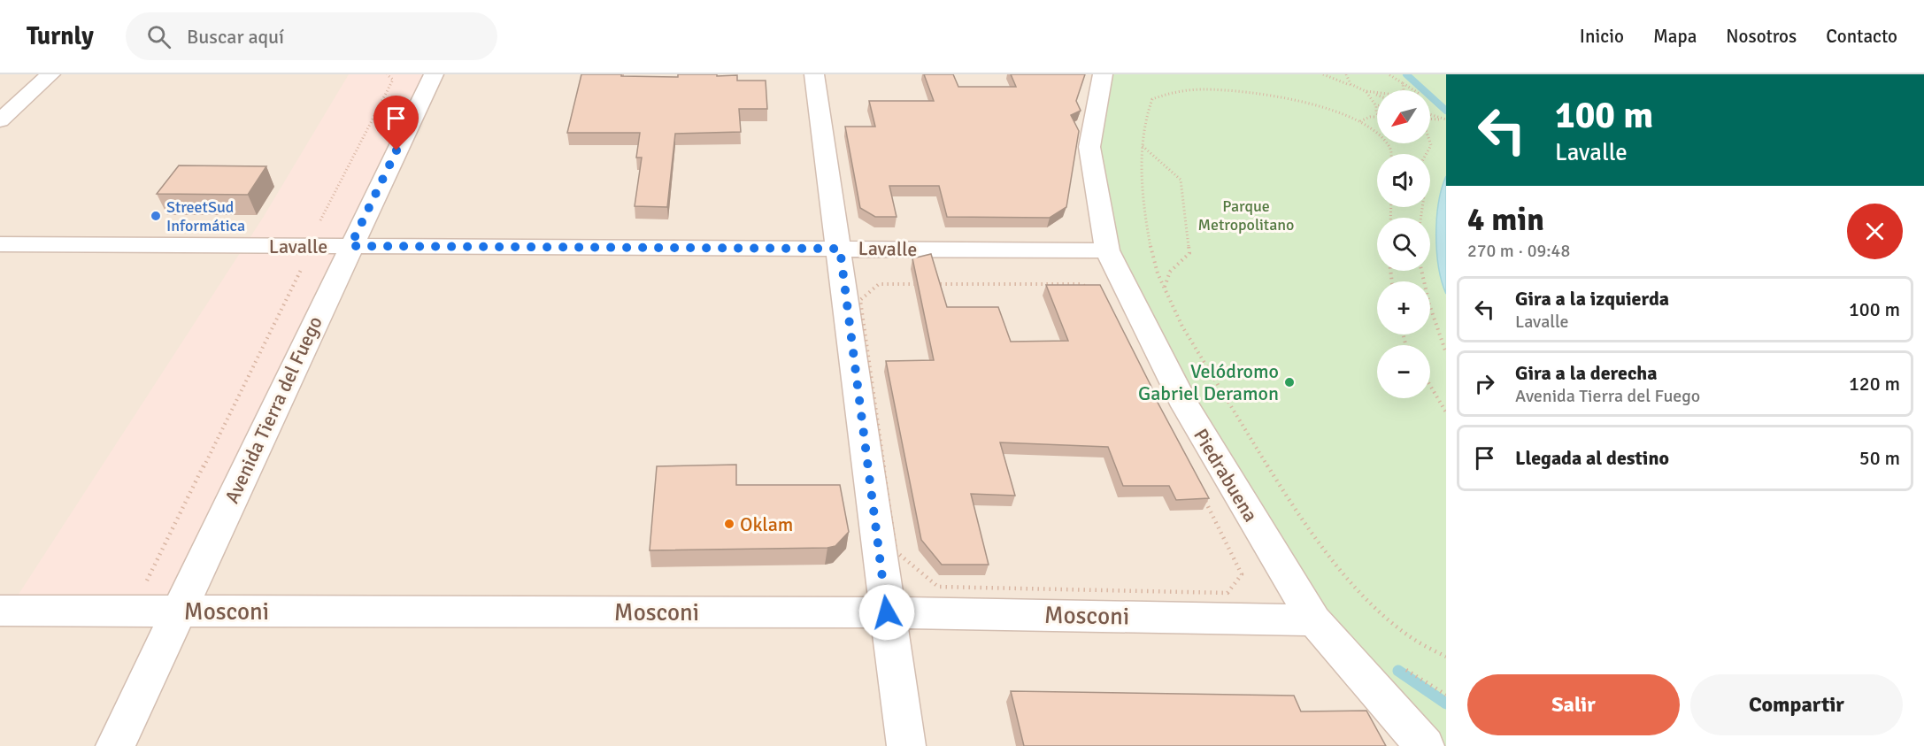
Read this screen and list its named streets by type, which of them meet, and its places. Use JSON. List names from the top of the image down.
{
  "streets": {
    "street": [
      "Lavalle",
      "Avenida Tierra del Fuego",
      "Piedrabuena",
      "Mosconi"
    ]
  },
  "crossings": [
    ["Lavalle", "Avenida Tierra del Fuego"],
    ["Lavalle", "Piedrabuena"],
    ["Avenida Tierra del Fuego", "Mosconi"],
    ["Piedrabuena", "Mosconi"]
  ],
  "parks": ["Parque Metropolitano"],
  "places": ["StreetSud Informática", "Velódromo Gabriel Deramon", "Oklam"],
  "north": "bottom left",
  "page": {
    "header": "Turnly",
    "search": "Buscar aquí",
    "nav": [
      "Inicio",
      "Mapa",
      "Nosotros",
      "Contacto"
    ],
    "turn": ["100 m", "Lavalle"],
    "map_buttons": ["+", "−"],
    "heading": ["4 min", "270 m · 09:48"],
    "list": [
      {
        "name": "Gira a la izquierda",
        "note": "Lavalle",
        "value": "100 m"
      },
      {
        "name": "Gira a la derecha",
        "note": "Avenida Tierra del Fuego",
        "value": "120 m"
      },
      {
        "name": "Llegada al destino",
        "value": "50 m"
      }
    ],
    "buttons": ["Salir", "Compartir"]
  }
}
